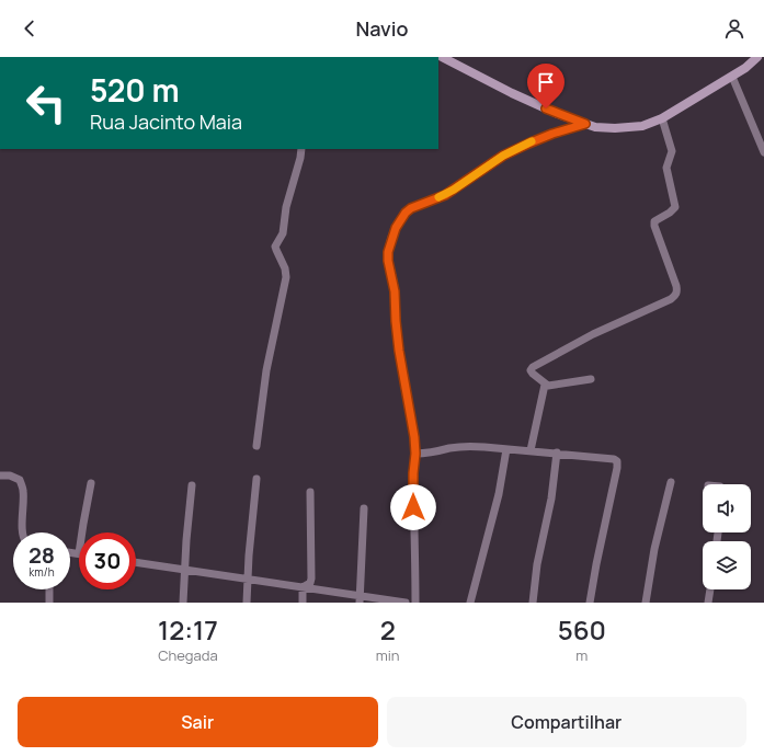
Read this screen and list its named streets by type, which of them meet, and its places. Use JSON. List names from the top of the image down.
{
  "page": {
    "header": "Navio",
    "turn": ["520 m", "Rua Jacinto Maia"],
    "speed": "28 km/h",
    "limit": "30",
    "eta": [
      "12:17",
      "Chegada",
      "2",
      "min",
      "560",
      "m"
    ],
    "buttons": ["Sair", "Compartilhar"]
  }
}
